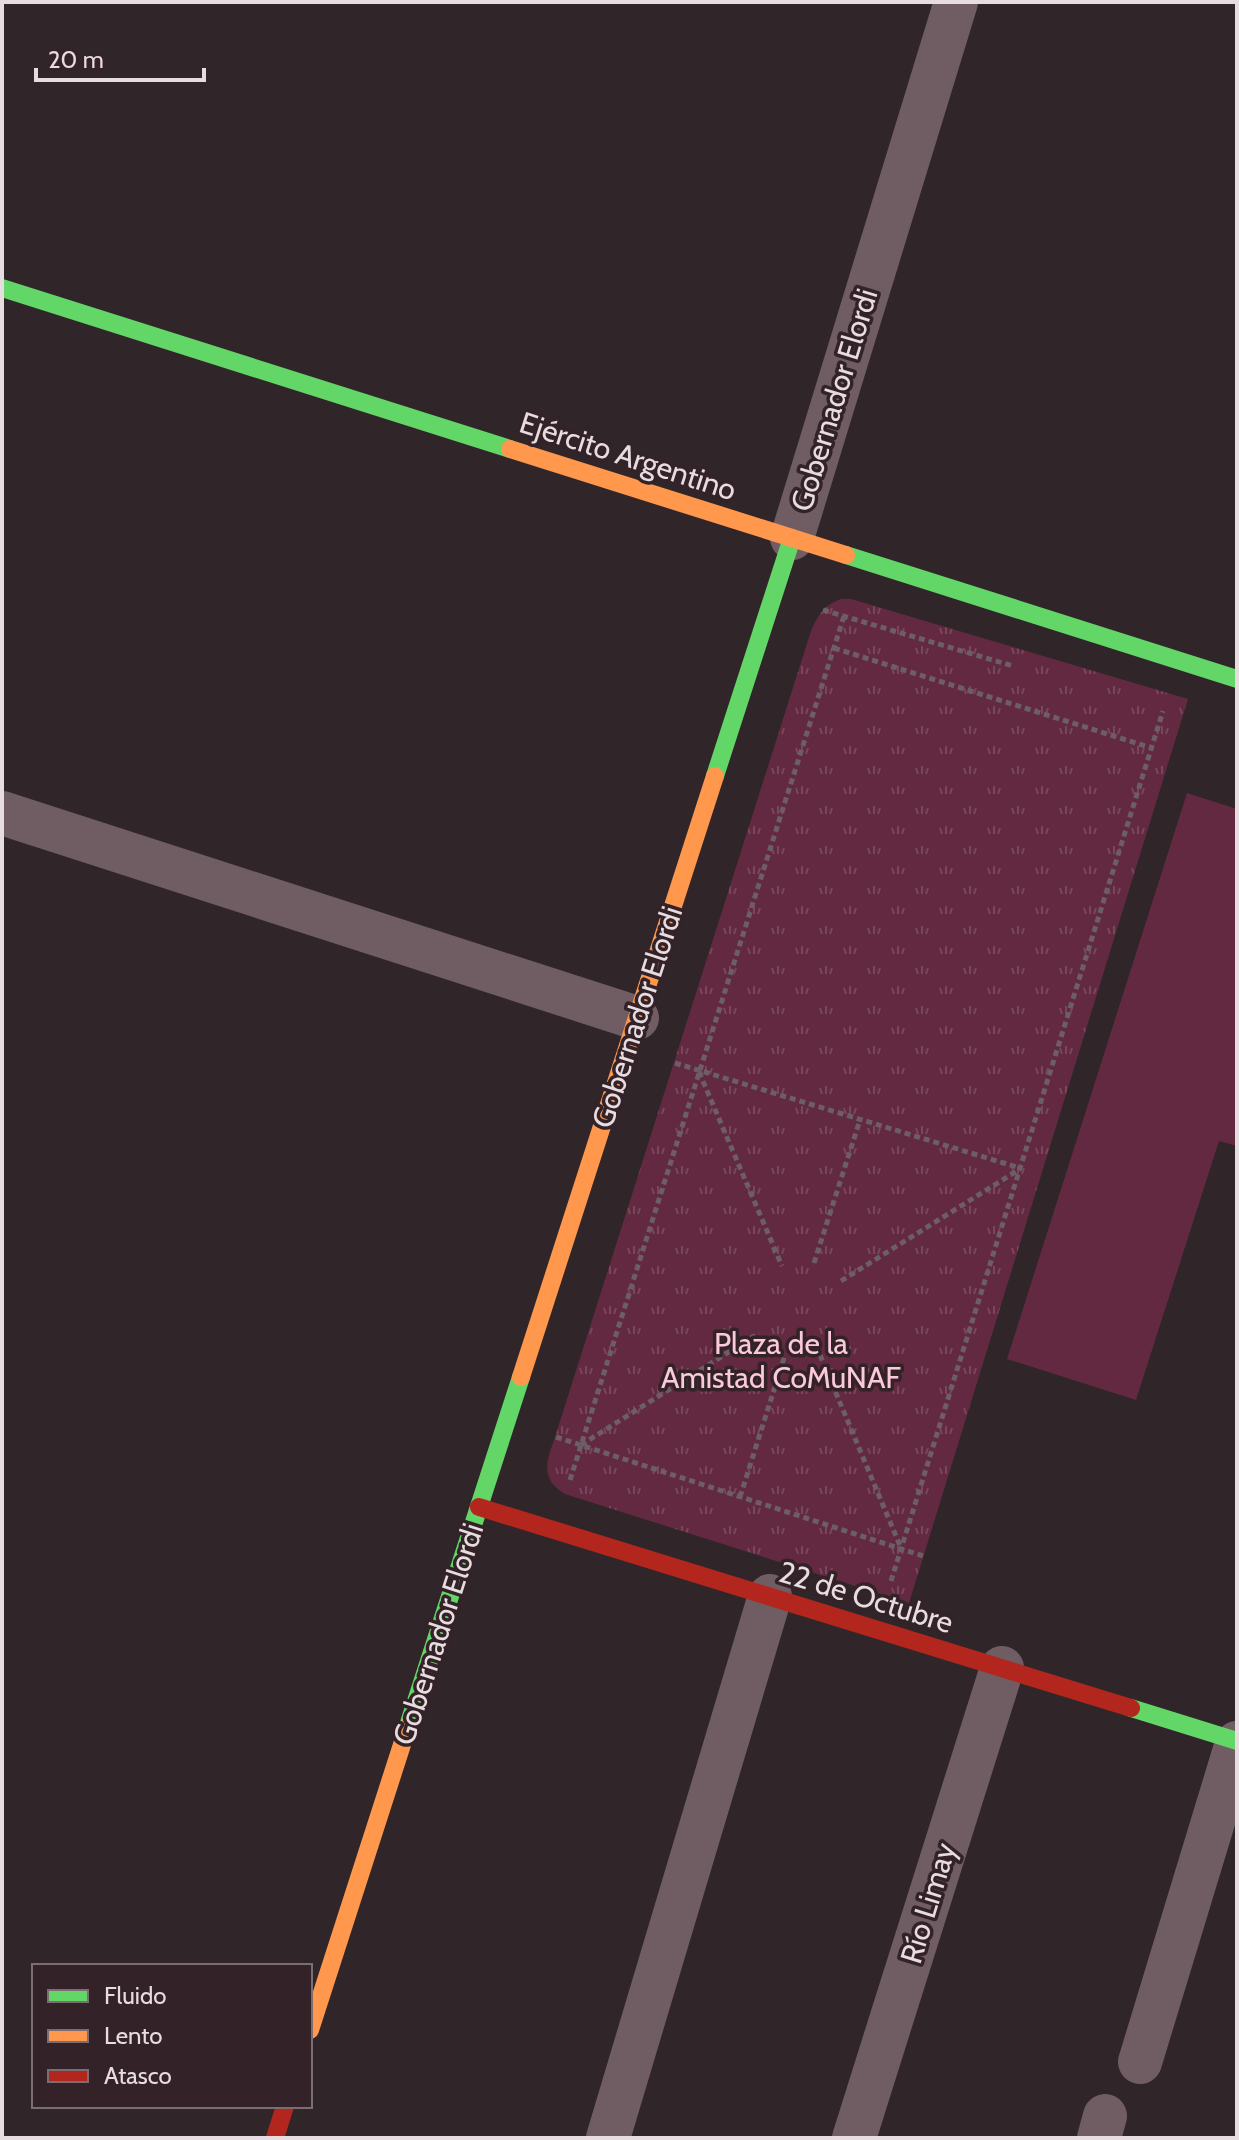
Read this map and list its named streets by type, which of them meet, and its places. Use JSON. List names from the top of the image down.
{
  "streets": {
    "street": [
      "Gobernador Elordi",
      "Ejército Argentino",
      "22 de Octubre",
      "Río Limay"
    ]
  },
  "crossings": [
    ["Gobernador Elordi", "Ejército Argentino"],
    ["Gobernador Elordi", "22 de Octubre"],
    ["22 de Octubre", "Río Limay"]
  ],
  "parks": ["Plaza de la Amistad CoMuNAF"],
  "legend": ["Fluido", "Lento", "Atasco"],
  "scale_bar": "20 m"
}
